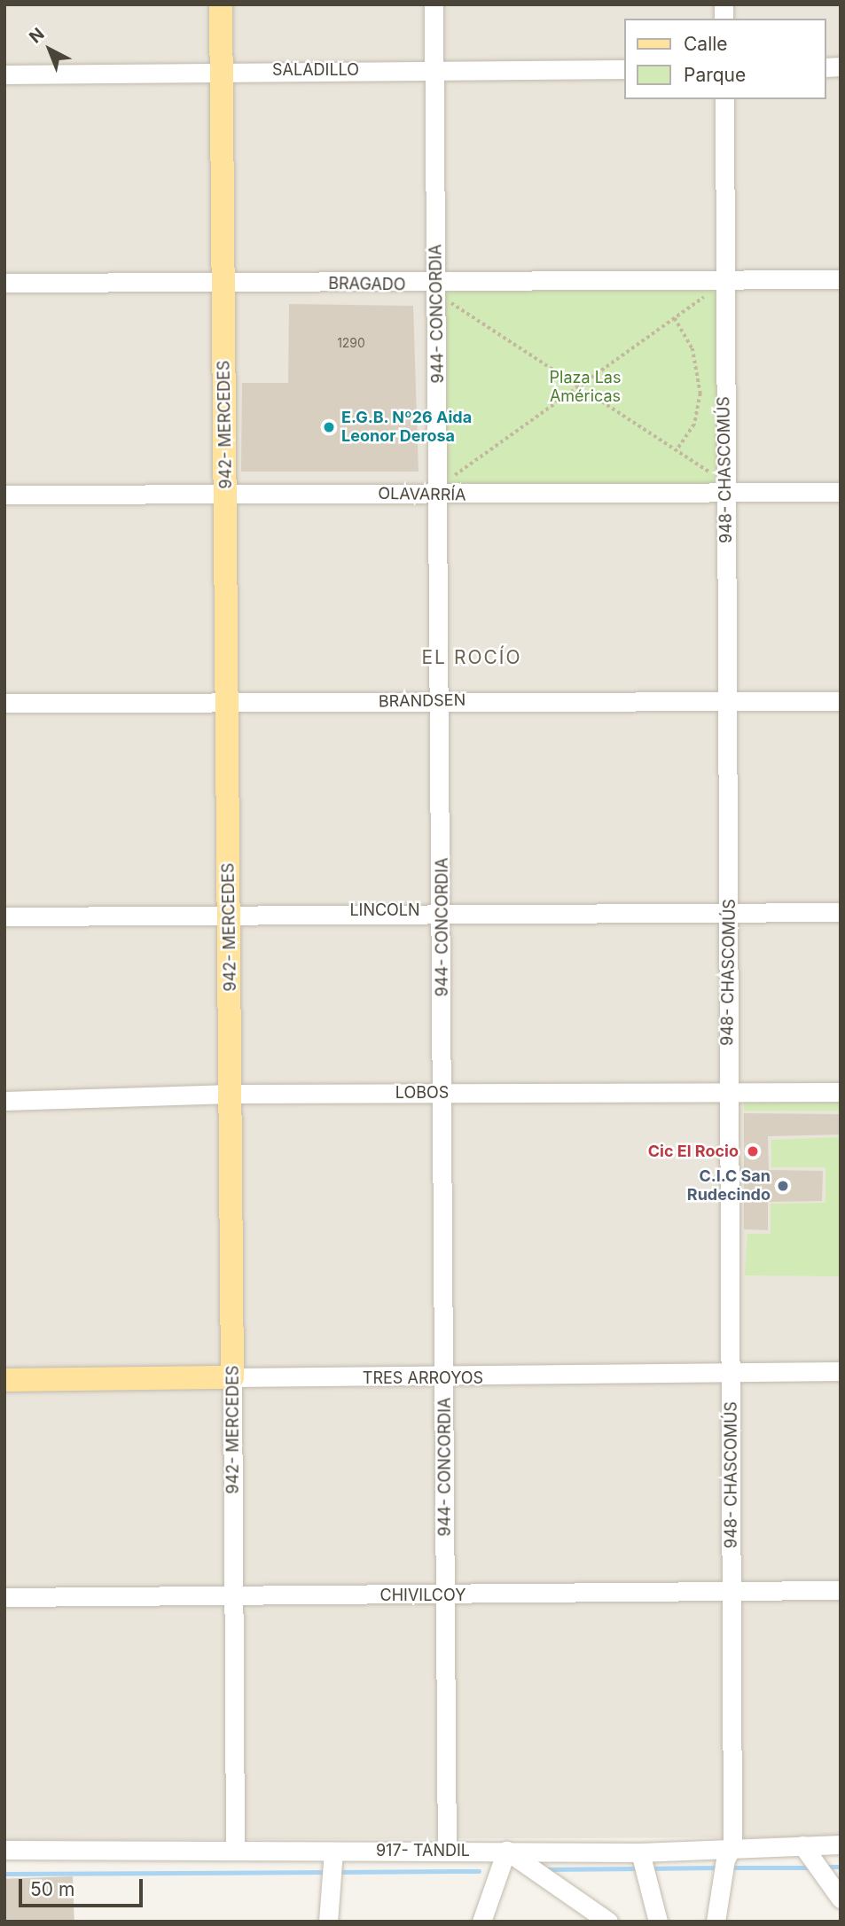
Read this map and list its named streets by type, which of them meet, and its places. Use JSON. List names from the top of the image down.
{
  "streets": {
    "main road": ["942- MERCEDES", "TRES ARROYOS"],
    "street": [
      "SALADILLO",
      "BRAGADO",
      "944- CONCORDIA",
      "948- CHASCOMÚS",
      "OLAVARRÍA",
      "BRANDSEN",
      "LINCOLN",
      "LOBOS",
      "CHIVILCOY",
      "917- TANDIL"
    ]
  },
  "crossings": [
    ["SALADILLO", "944- CONCORDIA"],
    ["SALADILLO", "942- MERCEDES"],
    ["BRAGADO", "944- CONCORDIA"],
    ["BRAGADO", "942- MERCEDES"],
    ["BRAGADO", "948- CHASCOMÚS"],
    ["944- CONCORDIA", "OLAVARRÍA"],
    ["944- CONCORDIA", "BRANDSEN"],
    ["944- CONCORDIA", "LINCOLN"],
    ["944- CONCORDIA", "LOBOS"],
    ["944- CONCORDIA", "TRES ARROYOS"],
    ["944- CONCORDIA", "CHIVILCOY"],
    ["944- CONCORDIA", "917- TANDIL"],
    ["942- MERCEDES", "OLAVARRÍA"],
    ["942- MERCEDES", "BRANDSEN"],
    ["942- MERCEDES", "LINCOLN"],
    ["942- MERCEDES", "LOBOS"],
    ["942- MERCEDES", "TRES ARROYOS"],
    ["942- MERCEDES", "CHIVILCOY"],
    ["942- MERCEDES", "917- TANDIL"],
    ["948- CHASCOMÚS", "OLAVARRÍA"],
    ["948- CHASCOMÚS", "BRANDSEN"],
    ["948- CHASCOMÚS", "LINCOLN"],
    ["948- CHASCOMÚS", "LOBOS"],
    ["948- CHASCOMÚS", "TRES ARROYOS"],
    ["948- CHASCOMÚS", "CHIVILCOY"],
    ["948- CHASCOMÚS", "917- TANDIL"]
  ],
  "districts": ["EL ROCÍO"],
  "parks": ["Plaza Las Américas"],
  "places": ["E.G.B. Nº26 Aida Leonor Derosa", "Cic El Rocio", "C.I.C San Rudecindo"],
  "house_numbers": ["1290"],
  "legend": ["Calle", "Parque"],
  "scale_bar": "50 m",
  "north": "top left"
}
